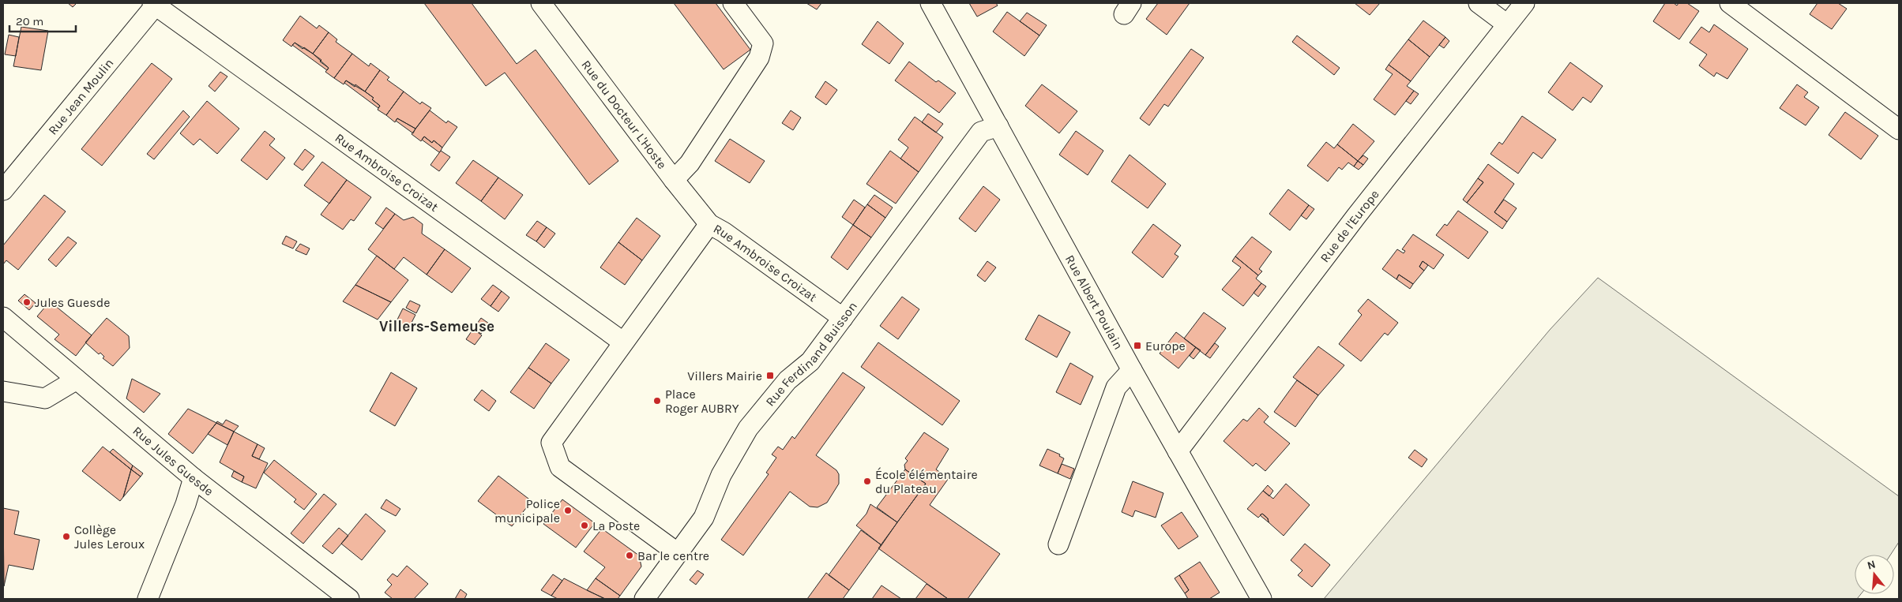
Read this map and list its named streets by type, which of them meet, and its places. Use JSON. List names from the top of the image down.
{
  "streets": {
    "street": [
      "Rue Jean Moulin",
      "Rue du Docteur L'Hoste",
      "Rue Ambroise Croizat",
      "Rue de l'Europe",
      "Rue Albert Poulain",
      "Rue Ferdinand Buisson",
      "Rue Jules Guesde"
    ]
  },
  "crossings": [
    ["Rue Jean Moulin", "Rue Ambroise Croizat"],
    ["Rue du Docteur L'Hoste", "Rue Ambroise Croizat"],
    ["Rue Ambroise Croizat", "Rue Ferdinand Buisson"],
    ["Rue de l'Europe", "Rue Albert Poulain"],
    ["Rue Albert Poulain", "Rue Ferdinand Buisson"]
  ],
  "districts": ["Villers-Semeuse"],
  "places": {
    "other": [
      "Jules Guesde",
      "Place Roger AUBRY",
      "École élémentaire du Plateau",
      "Police municipale",
      "La Poste",
      "Collège Jules Leroux",
      "Bar le centre"
    ],
    "transit": ["Europe", "Villers Mairie"]
  },
  "scale_bar": "20 m",
  "north": "top"
}
